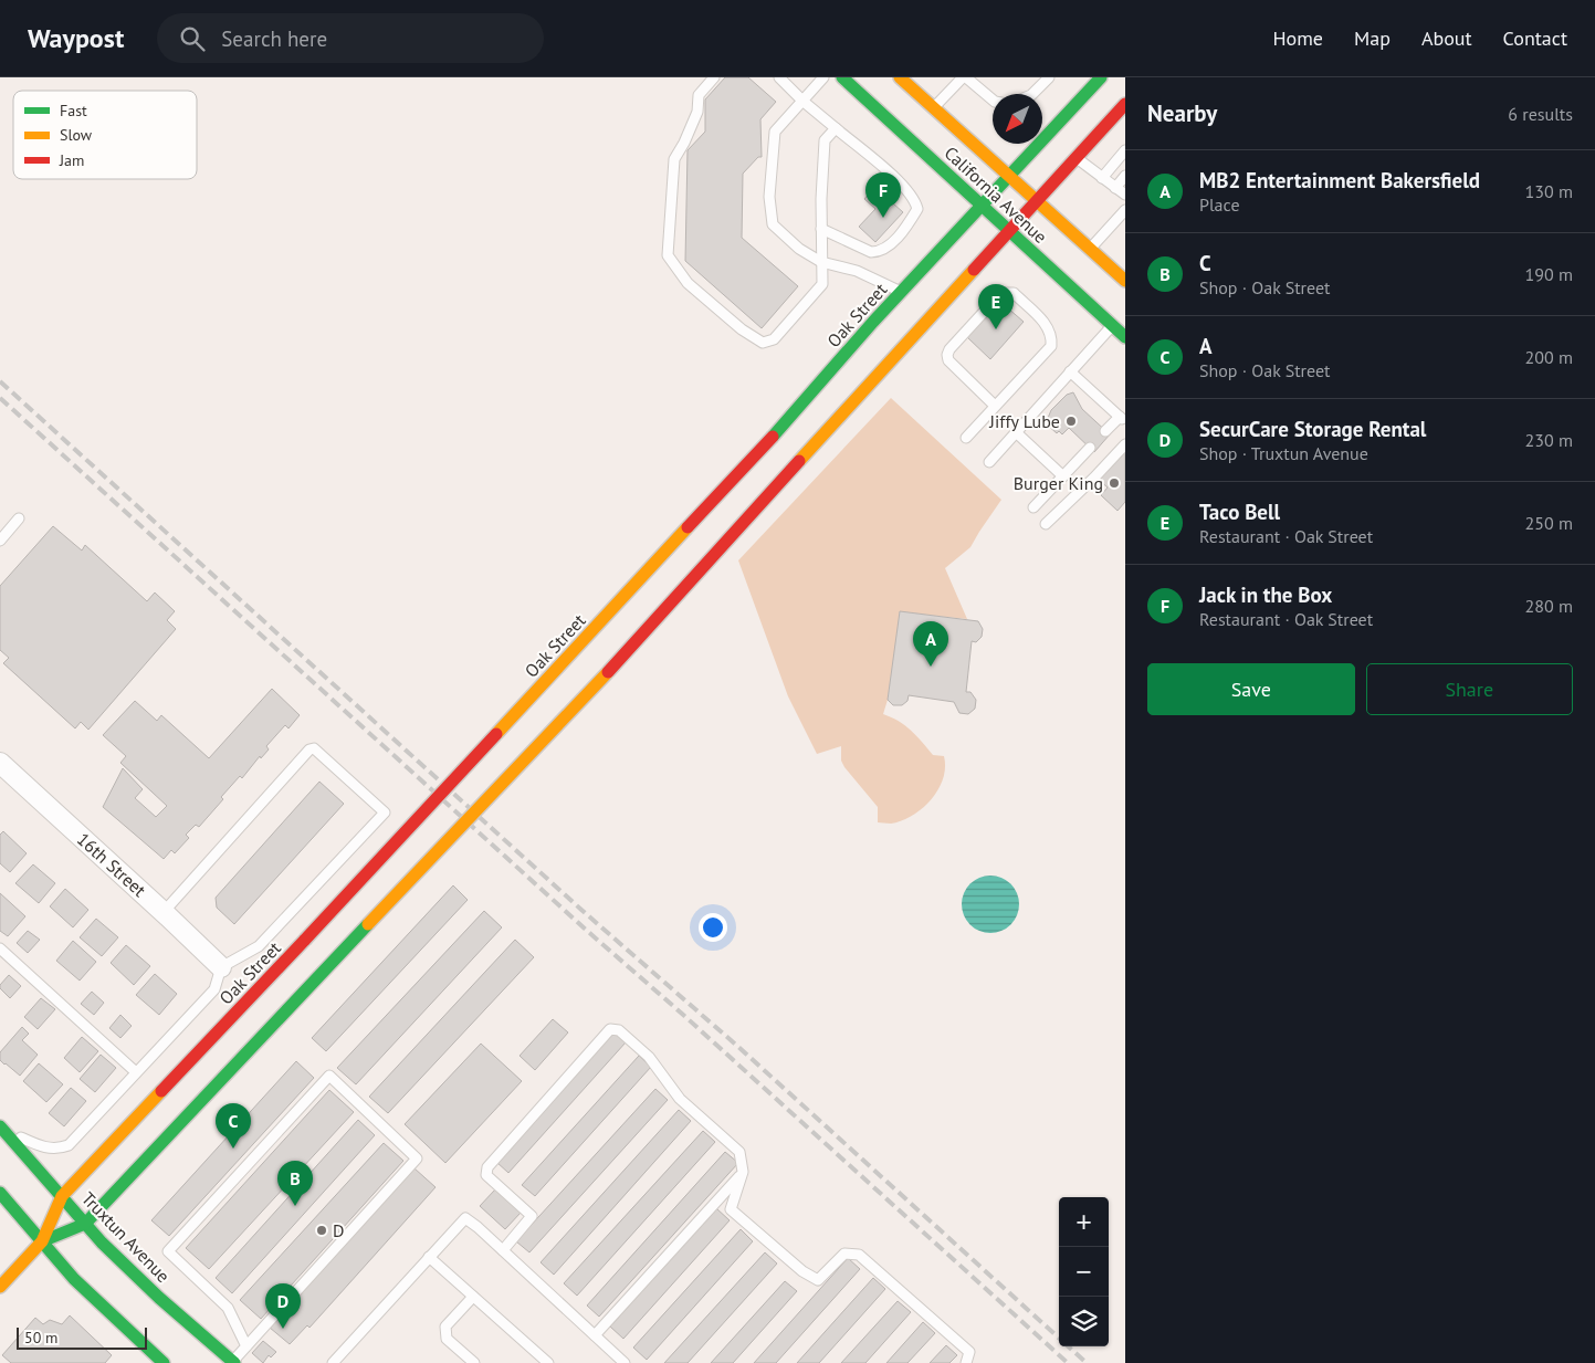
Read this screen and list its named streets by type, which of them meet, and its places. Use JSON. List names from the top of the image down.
{
  "streets": {
    "main road": ["California Avenue", "Oak Street", "Truxtun Avenue"],
    "street": ["16th Street"]
  },
  "crossings": [
    ["California Avenue", "Oak Street"],
    ["Oak Street", "Truxtun Avenue"]
  ],
  "places": ["Jiffy Lube", "Burger King", "D"],
  "legend": ["Fast", "Slow", "Jam"],
  "scale_bar": "50 m",
  "north": "bottom left",
  "page": {
    "header": "Waypost",
    "search": "Search here",
    "nav": [
      "Home",
      "Map",
      "About",
      "Contact"
    ],
    "heading": ["Nearby", "6 results"],
    "list": [
      {
        "mark": "A",
        "name": "MB2 Entertainment Bakersfield",
        "note": "Place",
        "value": "130 m"
      },
      {
        "mark": "B",
        "name": "C",
        "note": "Shop · Oak Street",
        "value": "190 m"
      },
      {
        "mark": "C",
        "name": "A",
        "note": "Shop · Oak Street",
        "value": "200 m"
      },
      {
        "mark": "D",
        "name": "SecurCare Storage Rental",
        "note": "Shop · Truxtun Avenue",
        "value": "230 m"
      },
      {
        "mark": "E",
        "name": "Taco Bell",
        "note": "Restaurant · Oak Street",
        "value": "250 m"
      },
      {
        "mark": "F",
        "name": "Jack in the Box",
        "note": "Restaurant · Oak Street",
        "value": "280 m"
      }
    ],
    "pins": [
      "F",
      "E",
      "A",
      "C",
      "B",
      "D"
    ],
    "buttons": ["Save", "Share"],
    "map_buttons": ["+", "−"],
    "scale": "50 m"
  }
}
